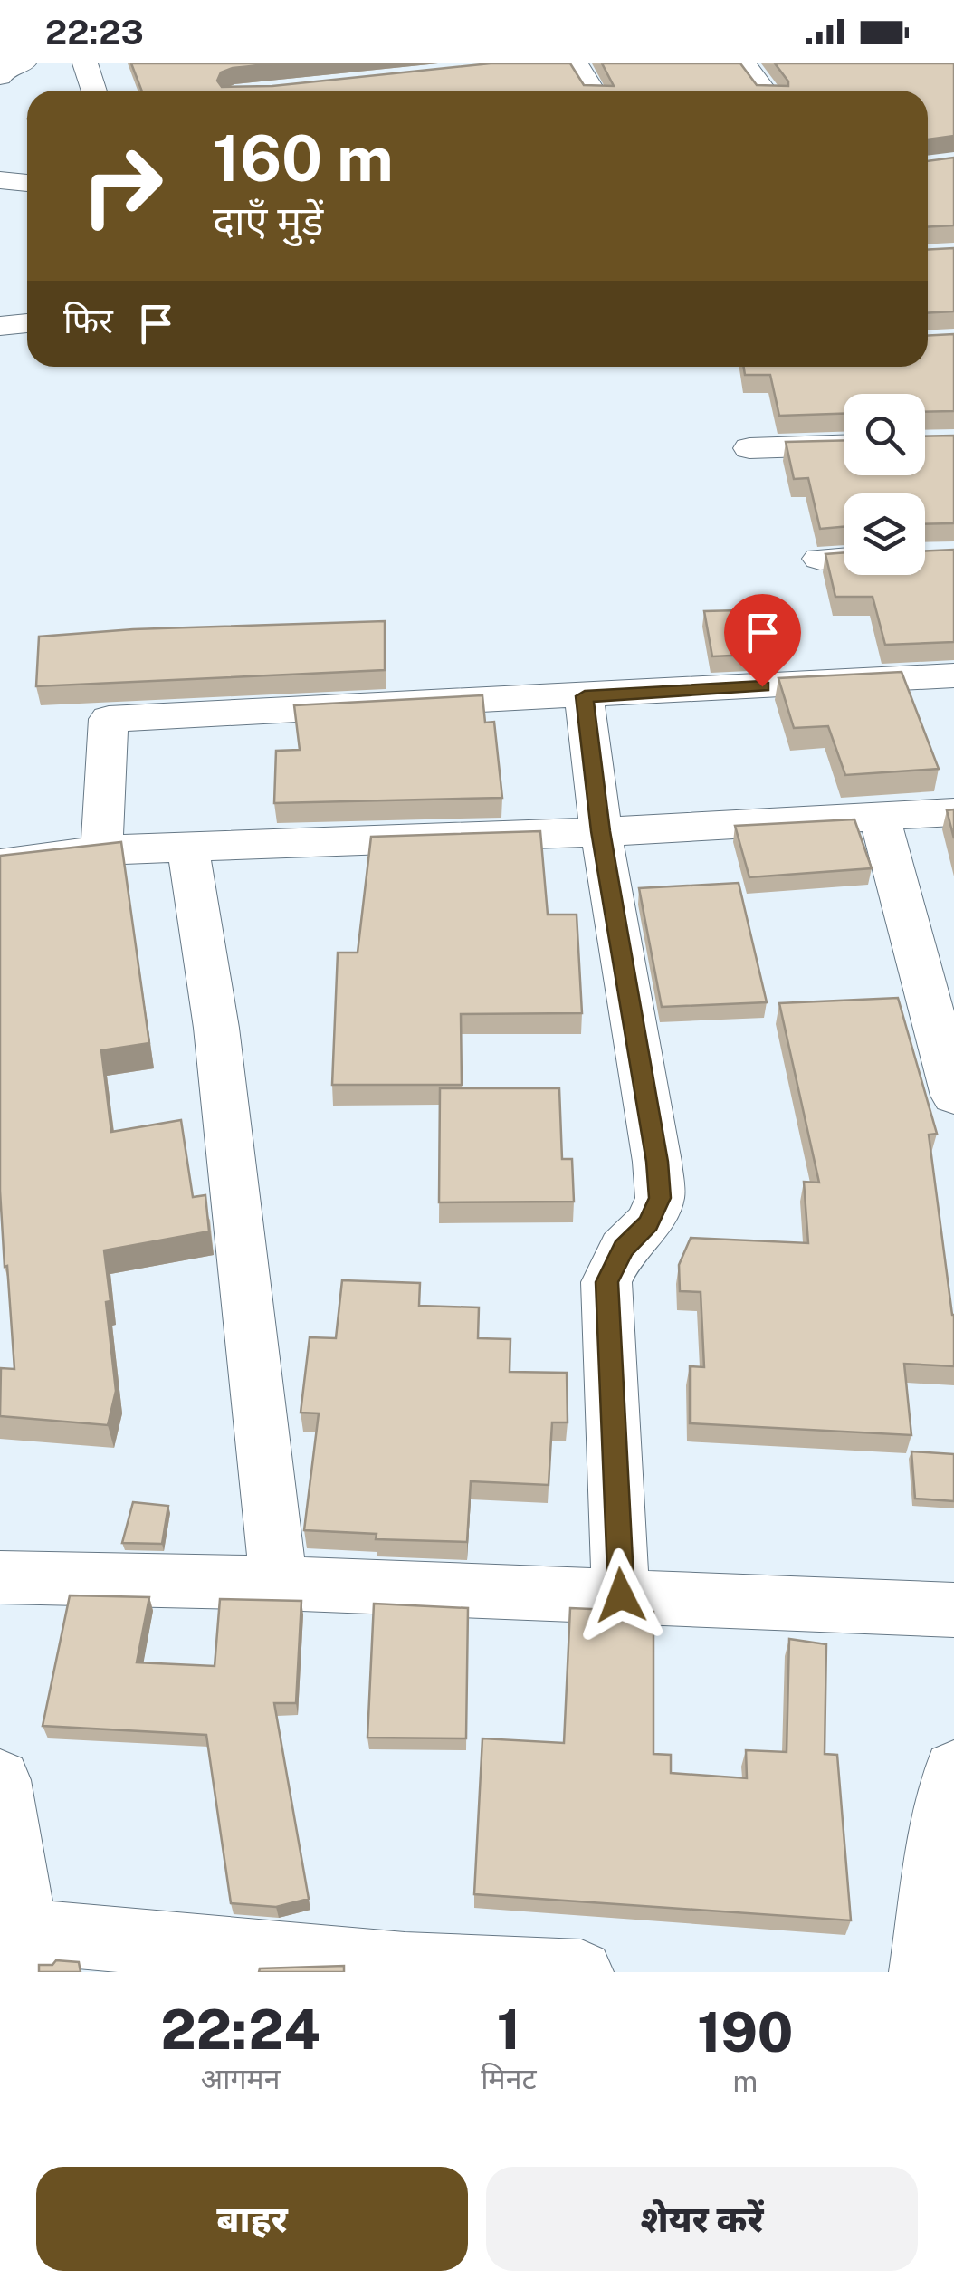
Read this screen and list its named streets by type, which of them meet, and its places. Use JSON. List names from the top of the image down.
{
  "page": {
    "status": "22:23",
    "turn": ["160 m", "दाएँ मुड़ें"],
    "then": "फिर",
    "eta": [
      "22:24",
      "आगमन",
      "1",
      "मिनट",
      "190",
      "m"
    ],
    "buttons": ["बाहर", "शेयर करें"]
  }
}
